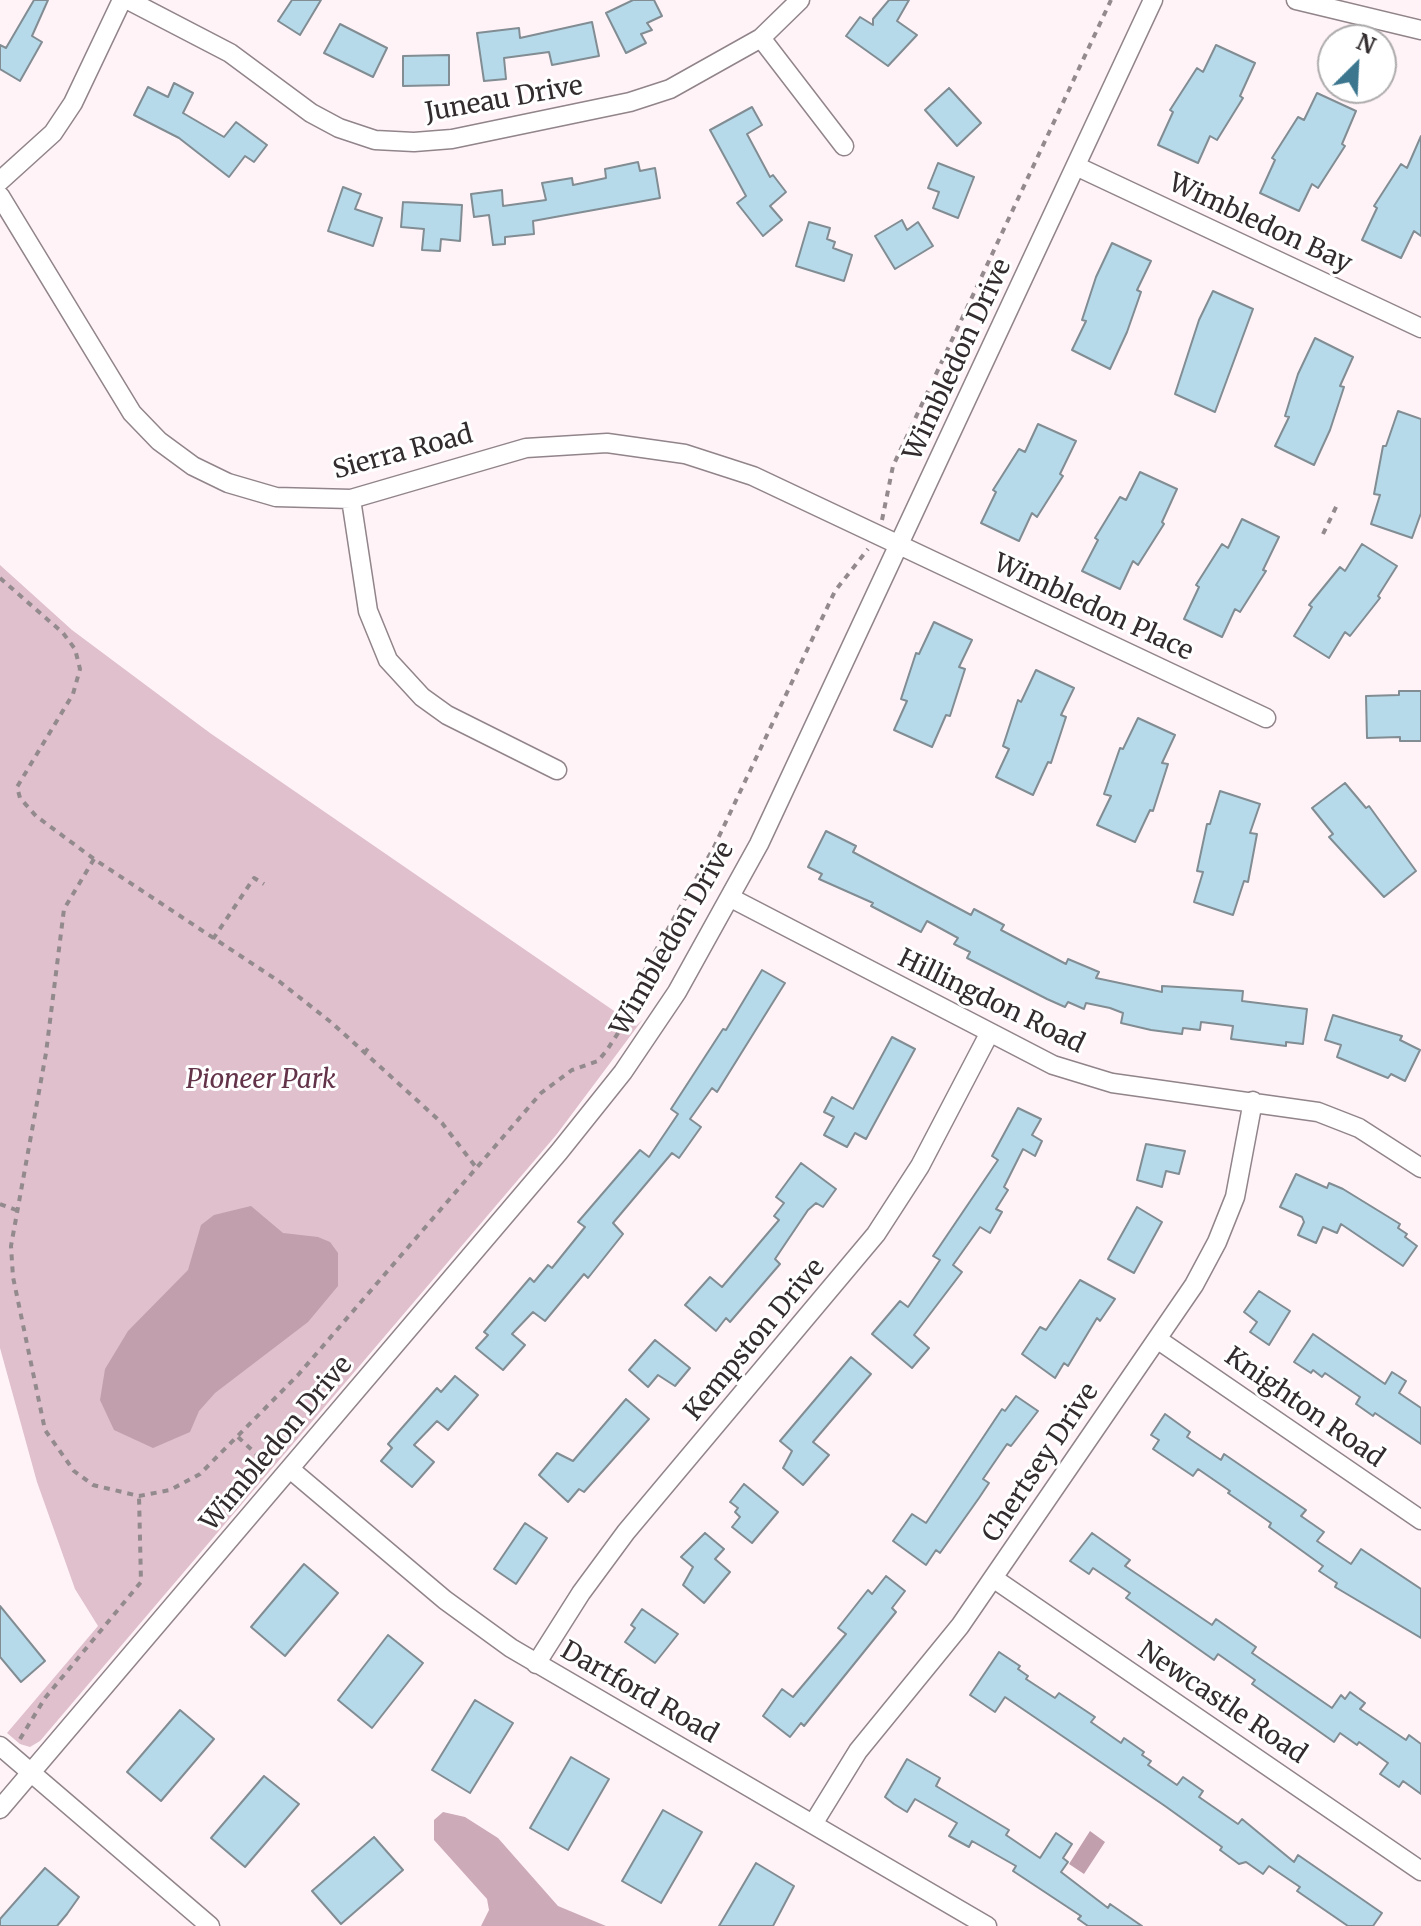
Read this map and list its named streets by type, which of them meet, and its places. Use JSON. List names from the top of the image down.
{
  "streets": {
    "street": [
      "Juneau Drive",
      "Wimbledon Bay",
      "Wimbledon Drive",
      "Sierra Road",
      "Wimbledon Place",
      "Hillingdon Road",
      "Kempston Drive",
      "Knighton Road",
      "Chertsey Drive",
      "Dartford Road",
      "Newcastle Road"
    ]
  },
  "crossings": [
    ["Wimbledon Bay", "Wimbledon Drive"],
    ["Wimbledon Drive", "Sierra Road"],
    ["Wimbledon Drive", "Wimbledon Place"],
    ["Wimbledon Drive", "Hillingdon Road"],
    ["Wimbledon Drive", "Dartford Road"],
    ["Sierra Road", "Wimbledon Place"],
    ["Hillingdon Road", "Kempston Drive"],
    ["Hillingdon Road", "Chertsey Drive"],
    ["Kempston Drive", "Dartford Road"],
    ["Knighton Road", "Chertsey Drive"],
    ["Chertsey Drive", "Dartford Road"],
    ["Chertsey Drive", "Newcastle Road"]
  ],
  "parks": ["Pioneer Park"],
  "north": "top right"
}
